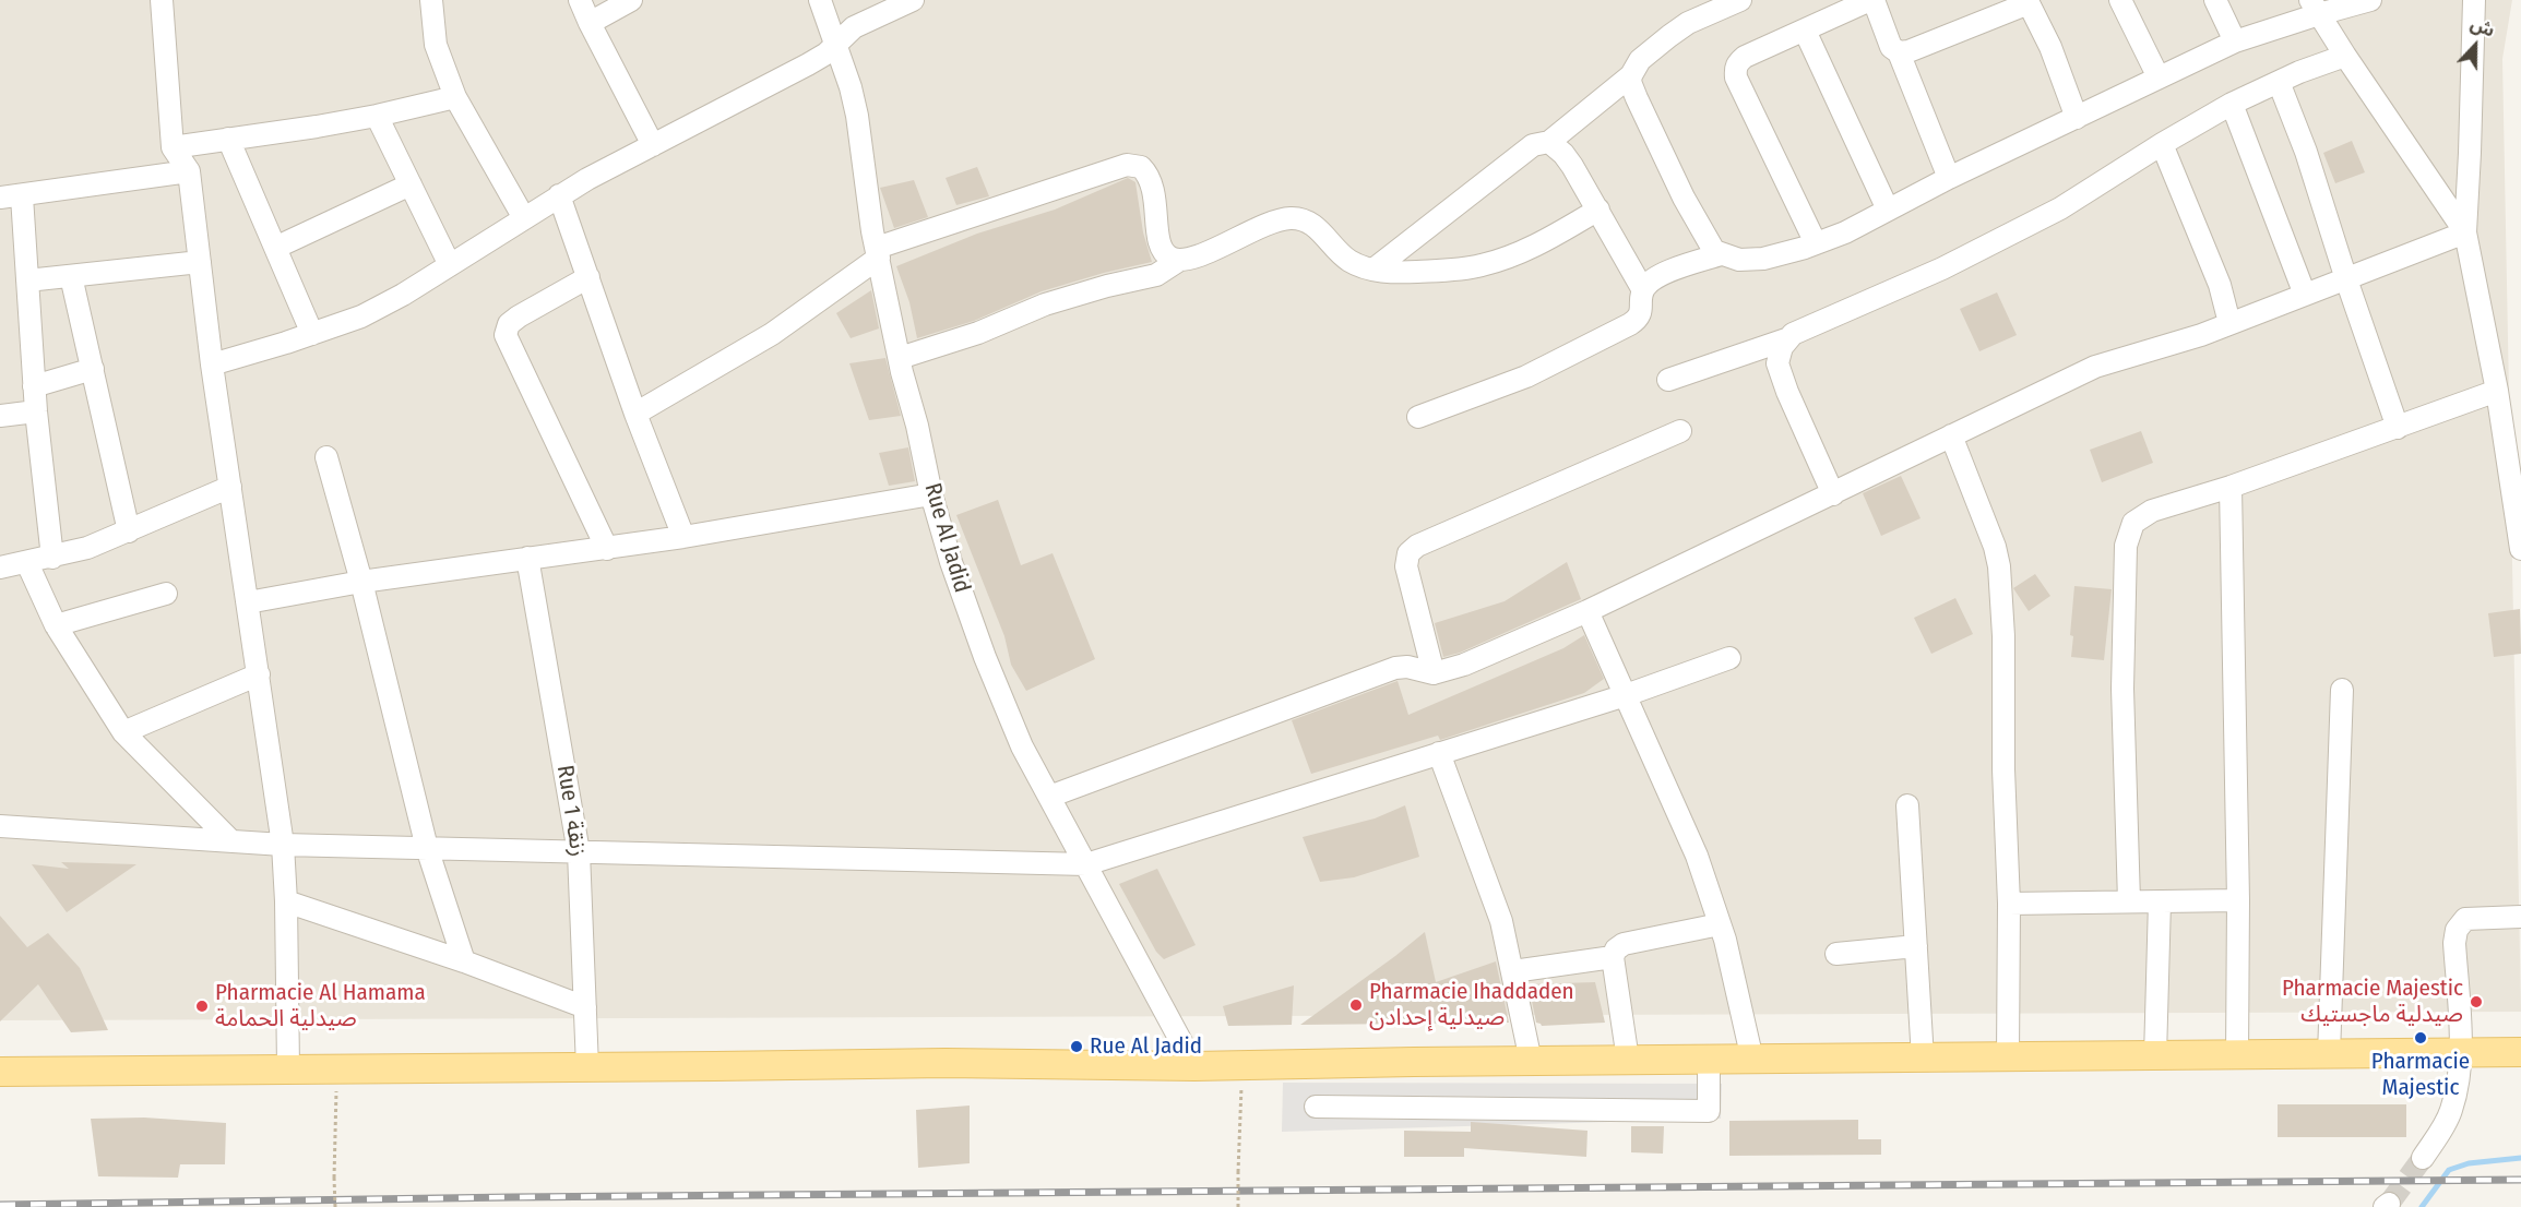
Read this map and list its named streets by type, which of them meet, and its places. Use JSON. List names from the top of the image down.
{
  "streets": {
    "street": ["Rue Al Jadid", "Rue 1 زنقة"]
  },
  "places": [
    "Pharmacie Majestic صيدلية ماجستيك",
    "Pharmacie Ihaddaden صيدلية إحدادن",
    "Pharmacie Al Hamama صيدلية الحمامة",
    "Pharmacie Majestic",
    "Rue Al Jadid"
  ],
  "north": "top"
}
